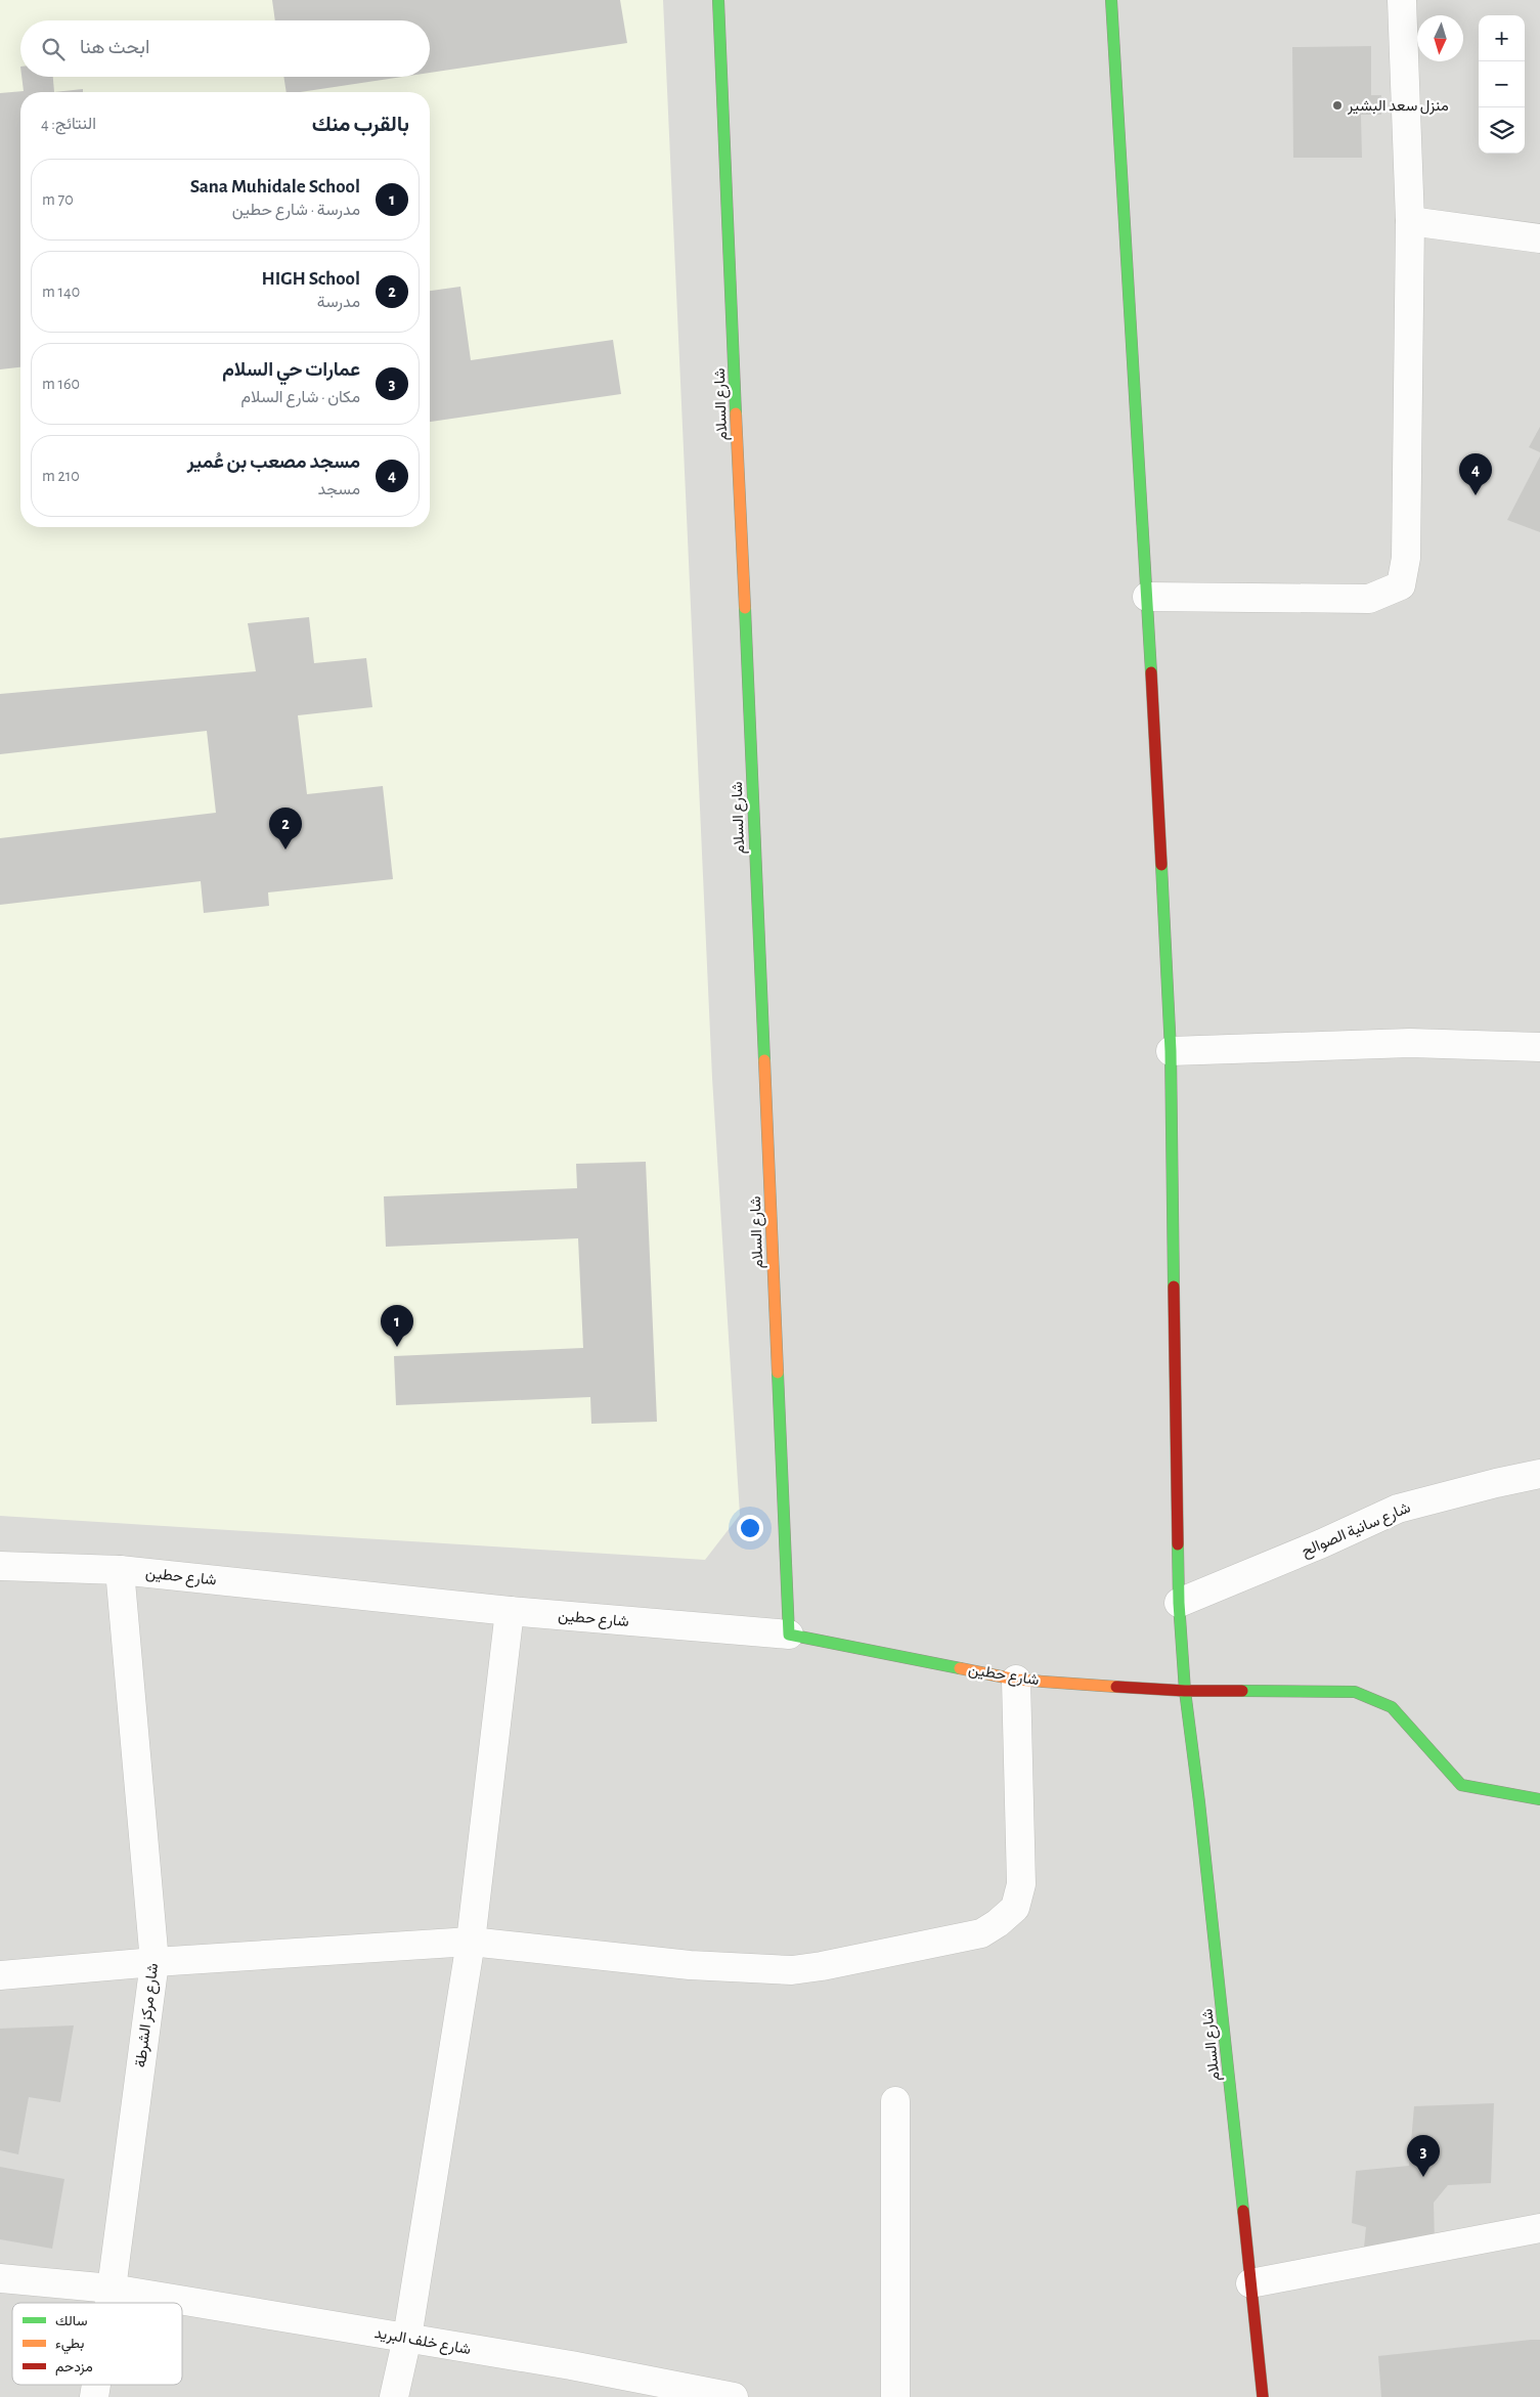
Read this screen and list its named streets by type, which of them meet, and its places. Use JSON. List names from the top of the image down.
{
  "streets": {
    "street": [
      "شارع السلام",
      "شارع سانية الصوالح",
      "شارع حطين",
      "شارع مركز الشرطة",
      "شارع خلف البريد"
    ]
  },
  "crossings": [
    ["شارع السلام", "شارع سانية الصوالح"],
    ["شارع السلام", "شارع حطين"],
    ["شارع حطين", "شارع مركز الشرطة"],
    ["شارع مركز الشرطة", "شارع خلف البريد"]
  ],
  "places": ["منزل سعد البشير"],
  "legend": ["سالك", "بطيء", "مزدحم"],
  "north": "bottom",
  "page": {
    "map_buttons": ["+", "−"],
    "search": "ابحث هنا",
    "heading": ["بالقرب منك", "النتائج: 4"],
    "list": [
      {
        "mark": "1",
        "name": "Sana Muhidale School",
        "note": "مدرسة · شارع حطين",
        "value": "70 m"
      },
      {
        "mark": "2",
        "name": "HIGH School",
        "note": "مدرسة",
        "value": "140 m"
      },
      {
        "mark": "3",
        "name": "عمارات حي السلام",
        "note": "مكان · شارع السلام",
        "value": "160 m"
      },
      {
        "mark": "4",
        "name": "مسجد مصعب بن عُمير",
        "note": "مسجد",
        "value": "210 m"
      }
    ],
    "pins": [
      "4",
      "2",
      "1",
      "3"
    ]
  }
}
